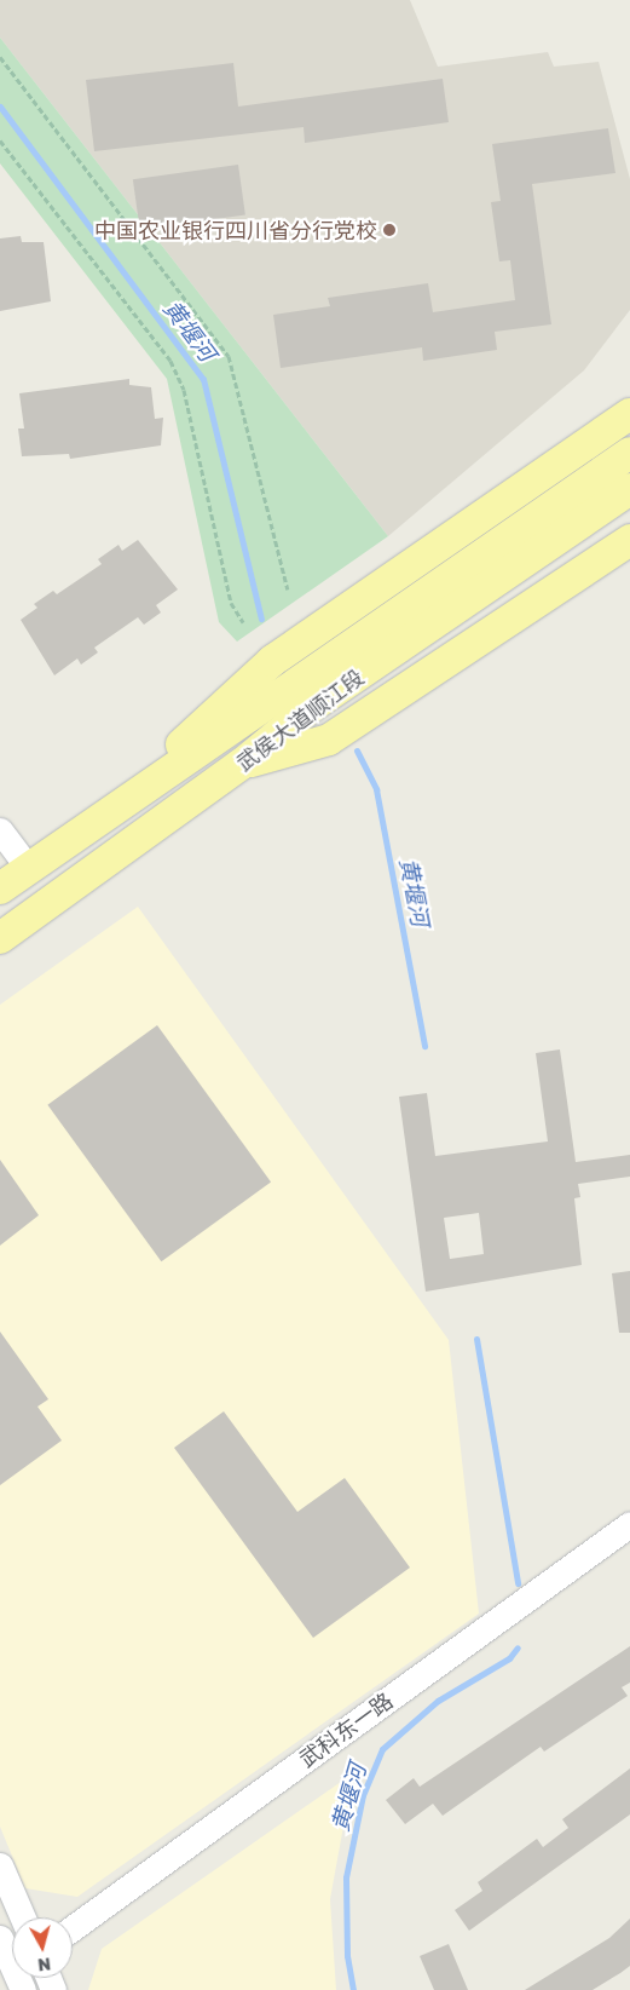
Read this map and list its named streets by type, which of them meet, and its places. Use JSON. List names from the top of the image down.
{
  "streets": {
    "main road": ["武侯大道顺江段"],
    "street": ["武科东一路"]
  },
  "water": ["黄堰河"],
  "places": ["中国农业银行四川省分行党校"],
  "north": "bottom"
}
